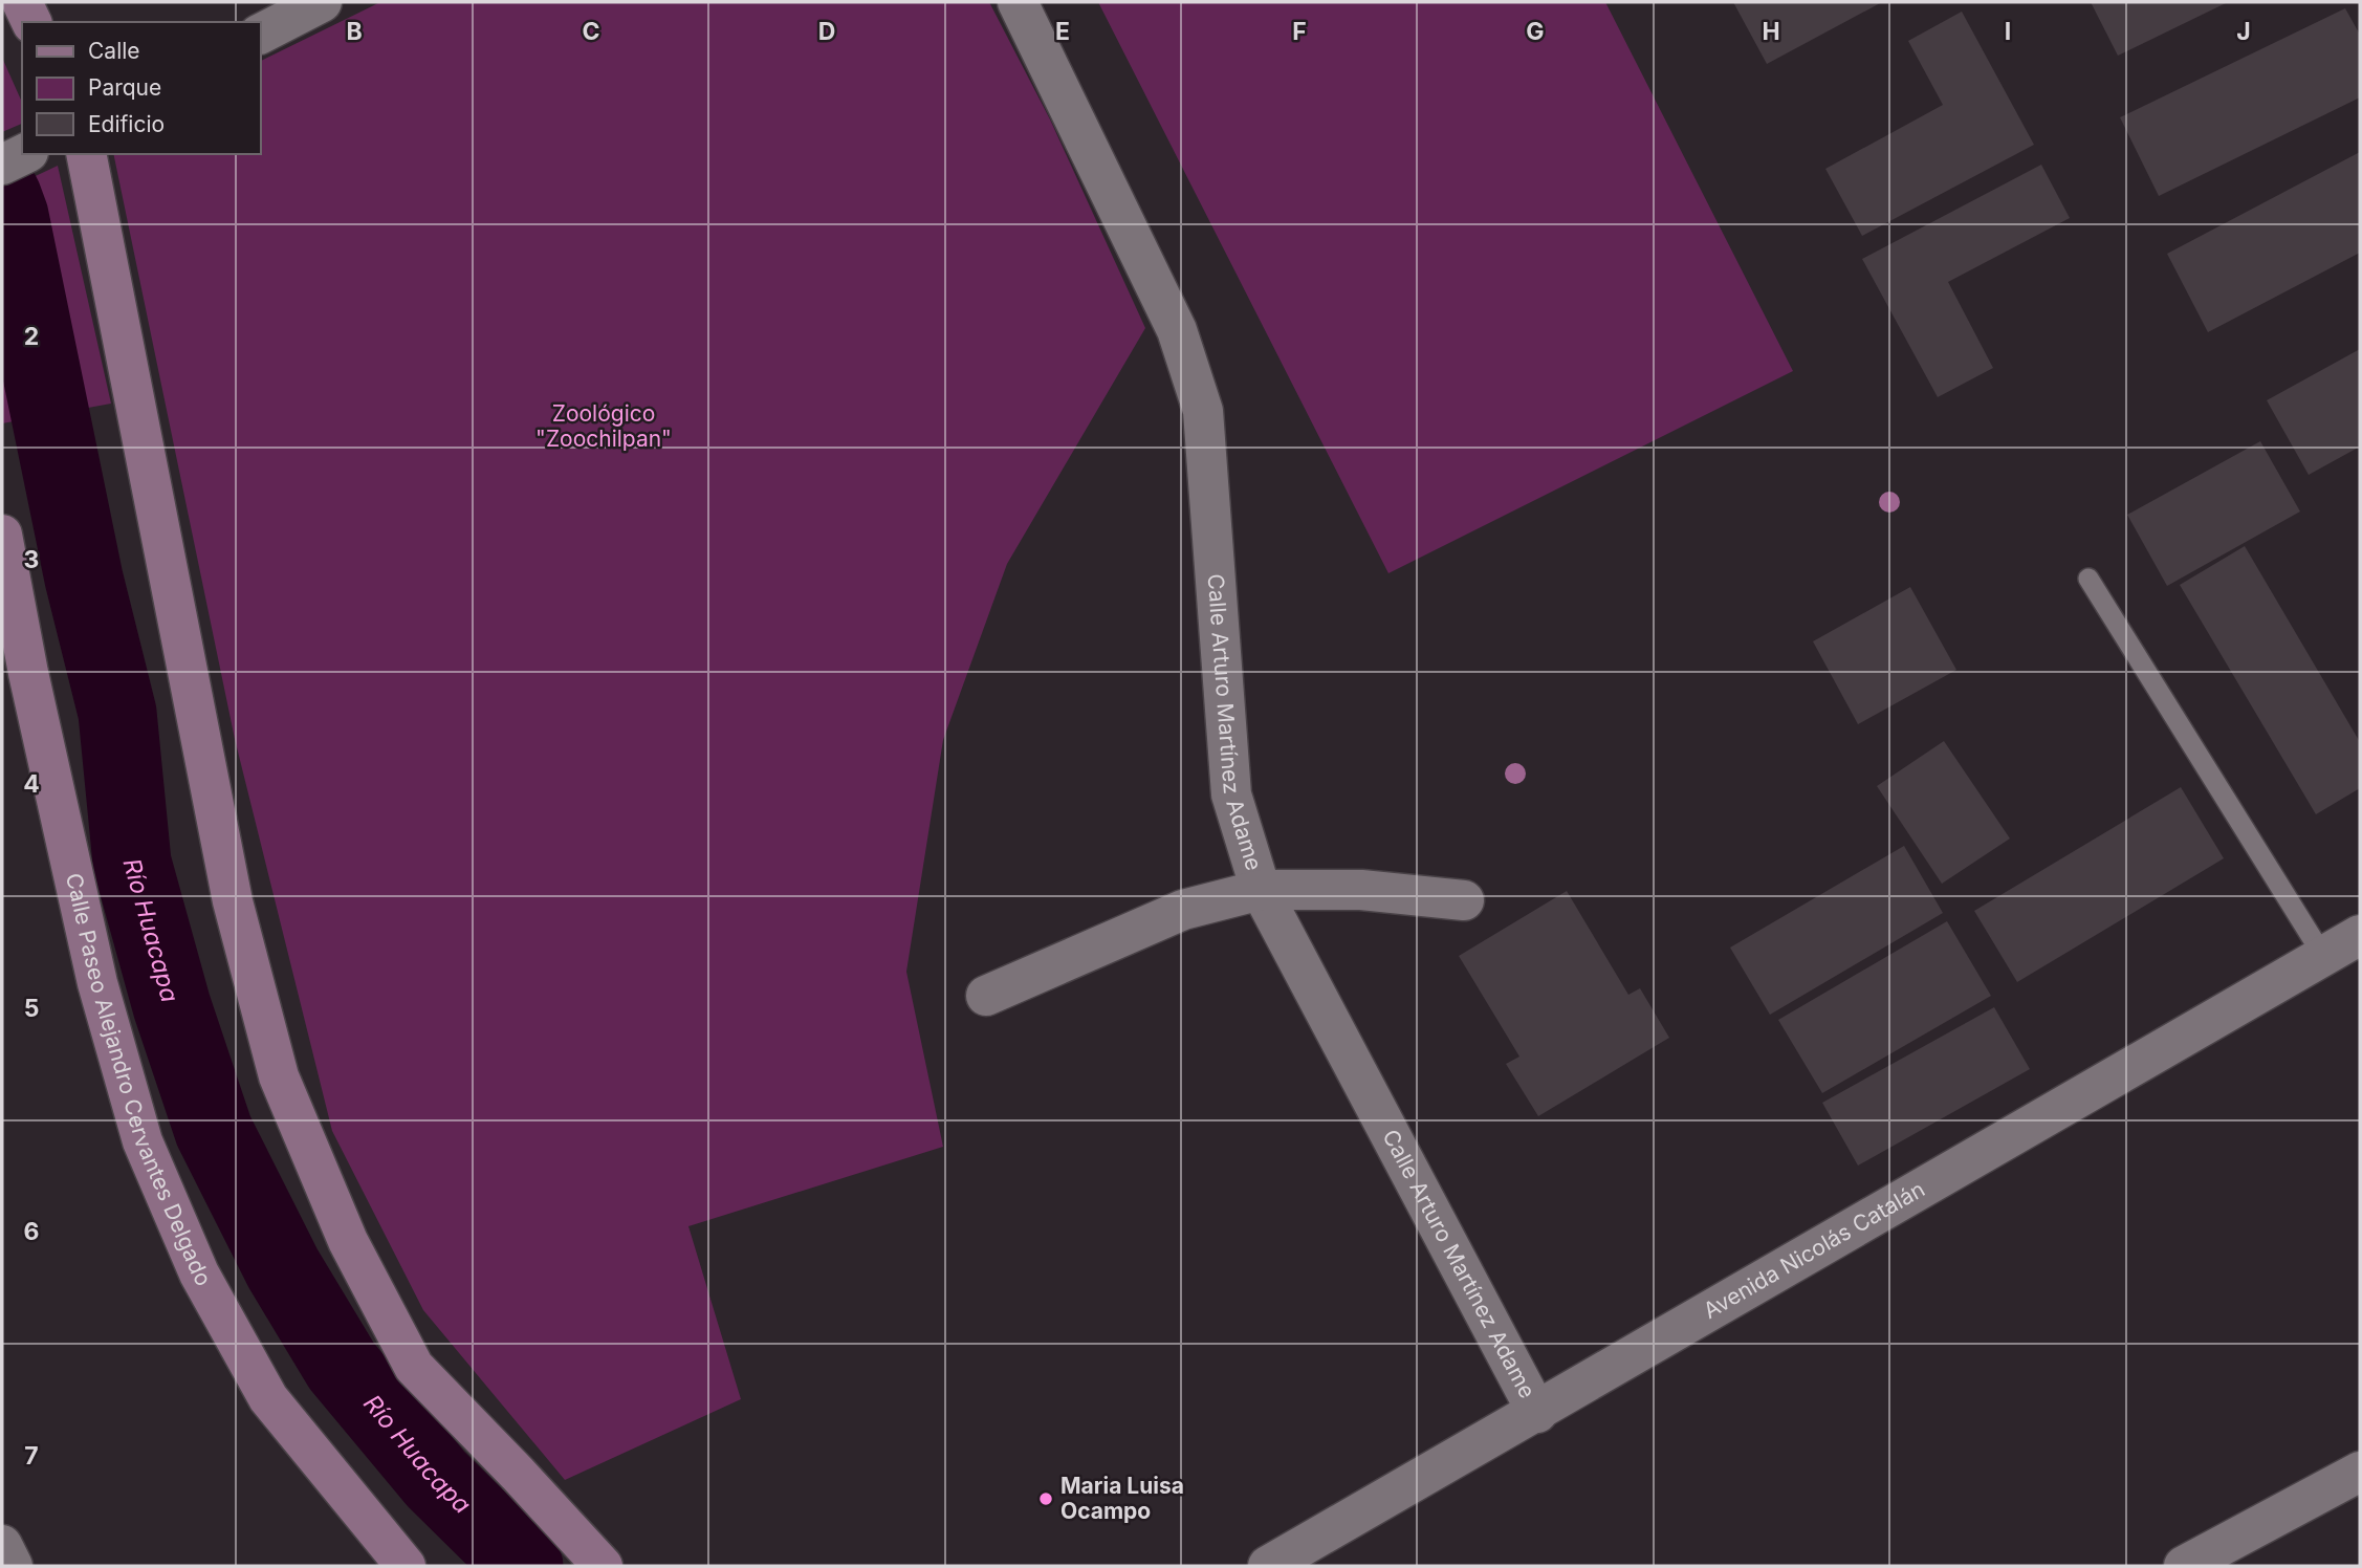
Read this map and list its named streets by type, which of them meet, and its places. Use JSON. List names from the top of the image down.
{
  "streets": {
    "main road": ["Calle Paseo Alejandro Cervantes Delgado"],
    "street": ["Calle Arturo Martínez Adame", "Avenida Nicolás Catalán"]
  },
  "crossings": [
    ["Calle Arturo Martínez Adame", "Avenida Nicolás Catalán"]
  ],
  "water": ["Río Huacapa"],
  "parks": ["Zoológico \"Zoochilpan\""],
  "places": ["Maria Luisa Ocampo"],
  "legend": ["Calle", "Parque", "Edificio"],
  "grid": {
    "columns": [
      "B",
      "C",
      "D",
      "E",
      "F",
      "G",
      "H",
      "I",
      "J"
    ],
    "rows": [
      "2",
      "3",
      "4",
      "5",
      "6",
      "7"
    ]
  }
}
